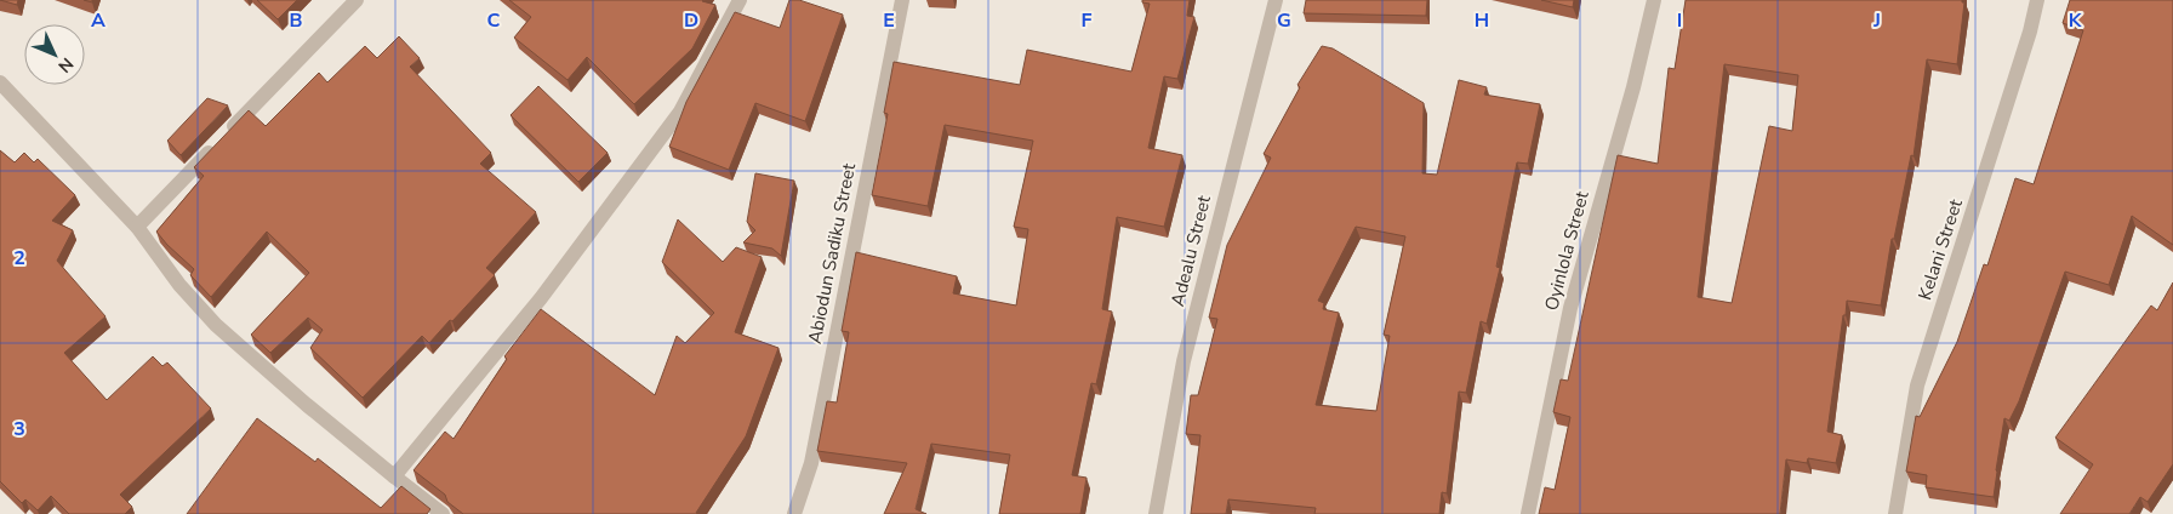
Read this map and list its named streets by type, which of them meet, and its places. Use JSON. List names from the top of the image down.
{
  "streets": {
    "street": [
      "Kelani Street",
      "Adealu Street",
      "Oyinlola Street",
      "Abiodun Sadiku Street"
    ]
  },
  "north": "bottom right",
  "grid": {
    "columns": [
      "A",
      "B",
      "C",
      "D",
      "E",
      "F",
      "G",
      "H",
      "I",
      "J",
      "K"
    ],
    "rows": ["2", "3"]
  }
}
